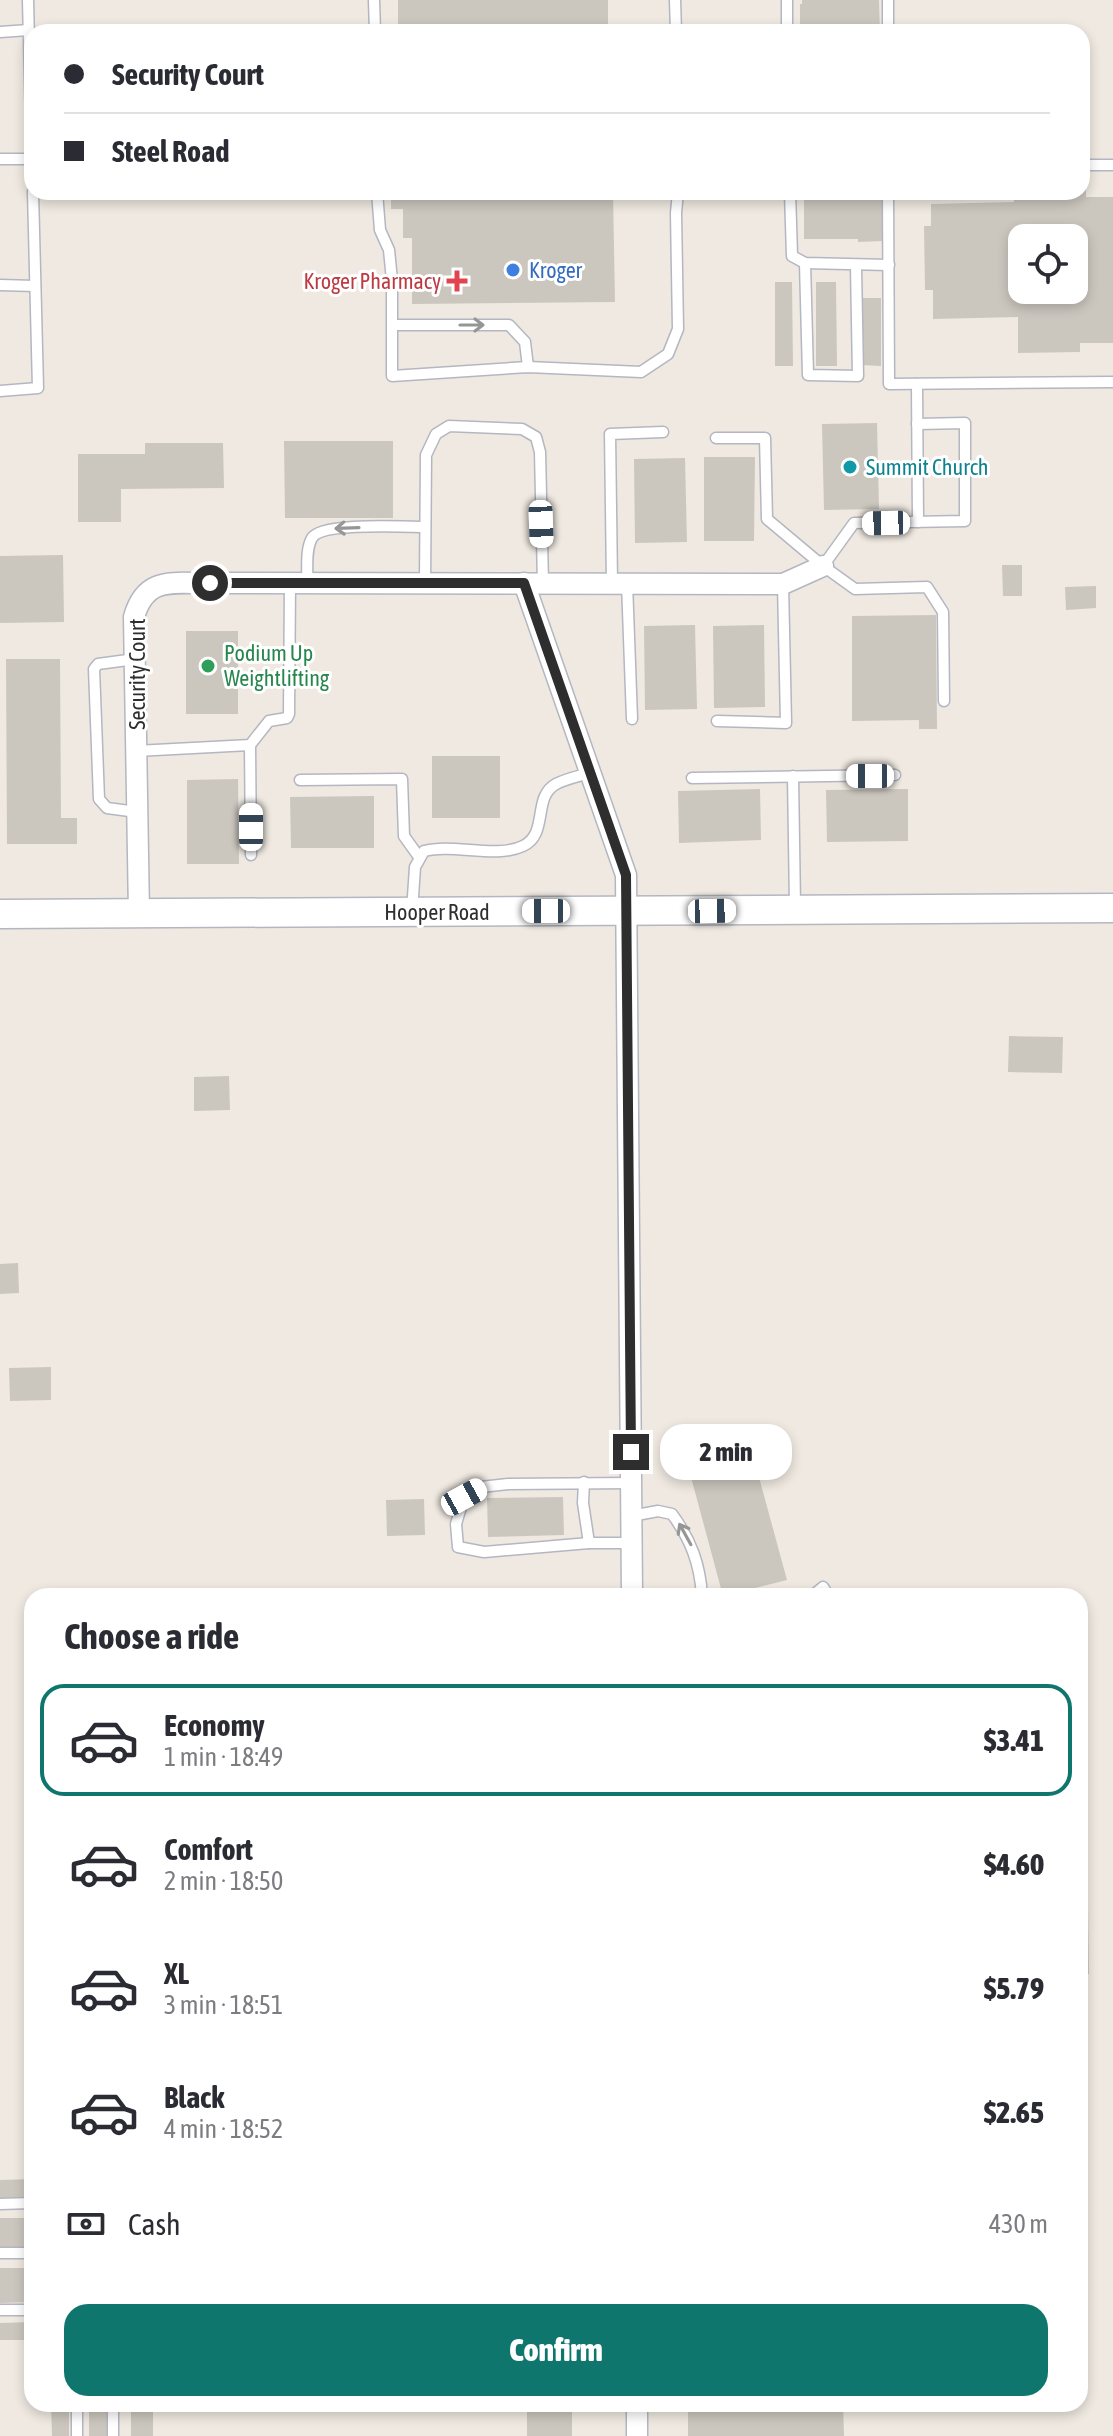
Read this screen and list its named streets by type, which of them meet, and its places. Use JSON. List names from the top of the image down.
{
  "streets": {
    "street": ["Security Court", "Hooper Road"]
  },
  "crossings": [
    ["Security Court", "Hooper Road"]
  ],
  "places": {
    "other": ["Kroger", "Summit Church", "Podium Up Weightlifting"],
    "health": ["Kroger Pharmacy"]
  },
  "page": {
    "banner": ["Security Court", "Steel Road"],
    "bubble": "2 min",
    "heading": "Choose a ride",
    "list": [
      {
        "name": "Economy",
        "note": "1 min · 18:49",
        "value": "$3.41"
      },
      {
        "name": "Comfort",
        "note": "2 min · 18:50",
        "value": "$4.60"
      },
      {
        "name": "XL",
        "note": "3 min · 18:51",
        "value": "$5.79"
      },
      {
        "name": "Black",
        "note": "4 min · 18:52",
        "value": "$2.65"
      }
    ],
    "pay": ["Cash", "430 m"],
    "buttons": "Confirm"
  }
}
